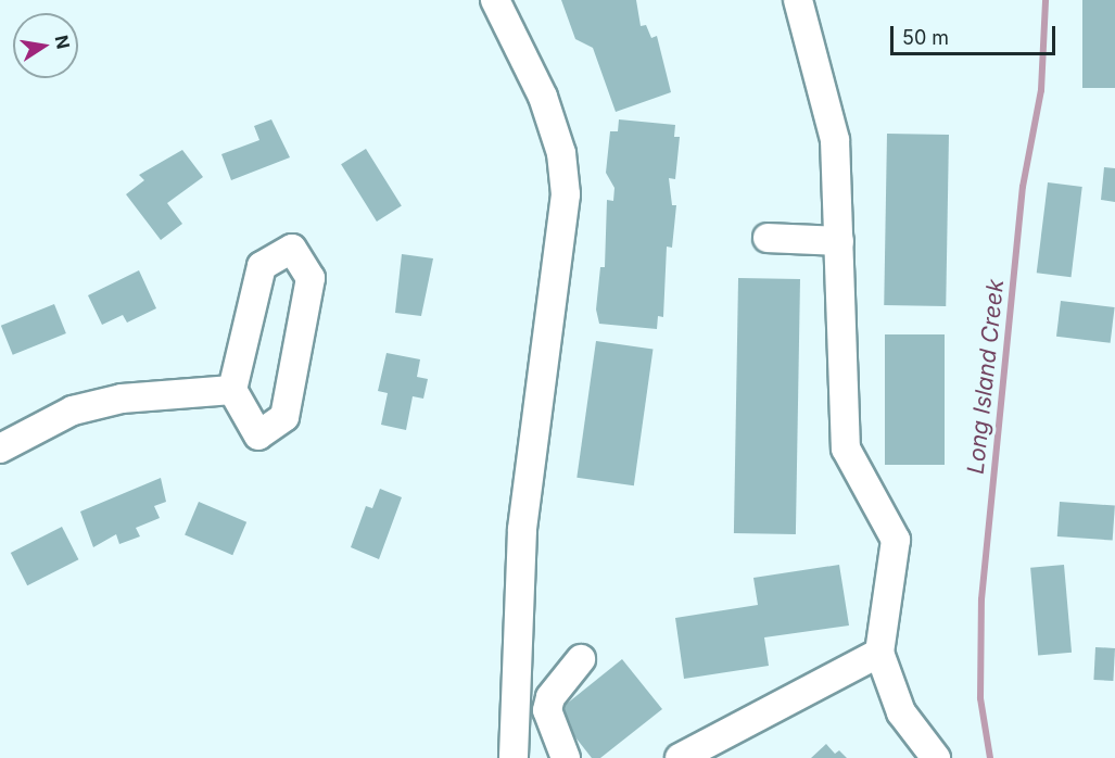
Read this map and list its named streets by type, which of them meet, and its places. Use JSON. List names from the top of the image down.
{
  "water": ["Long Island Creek"],
  "scale_bar": "50 m",
  "north": "right"
}
